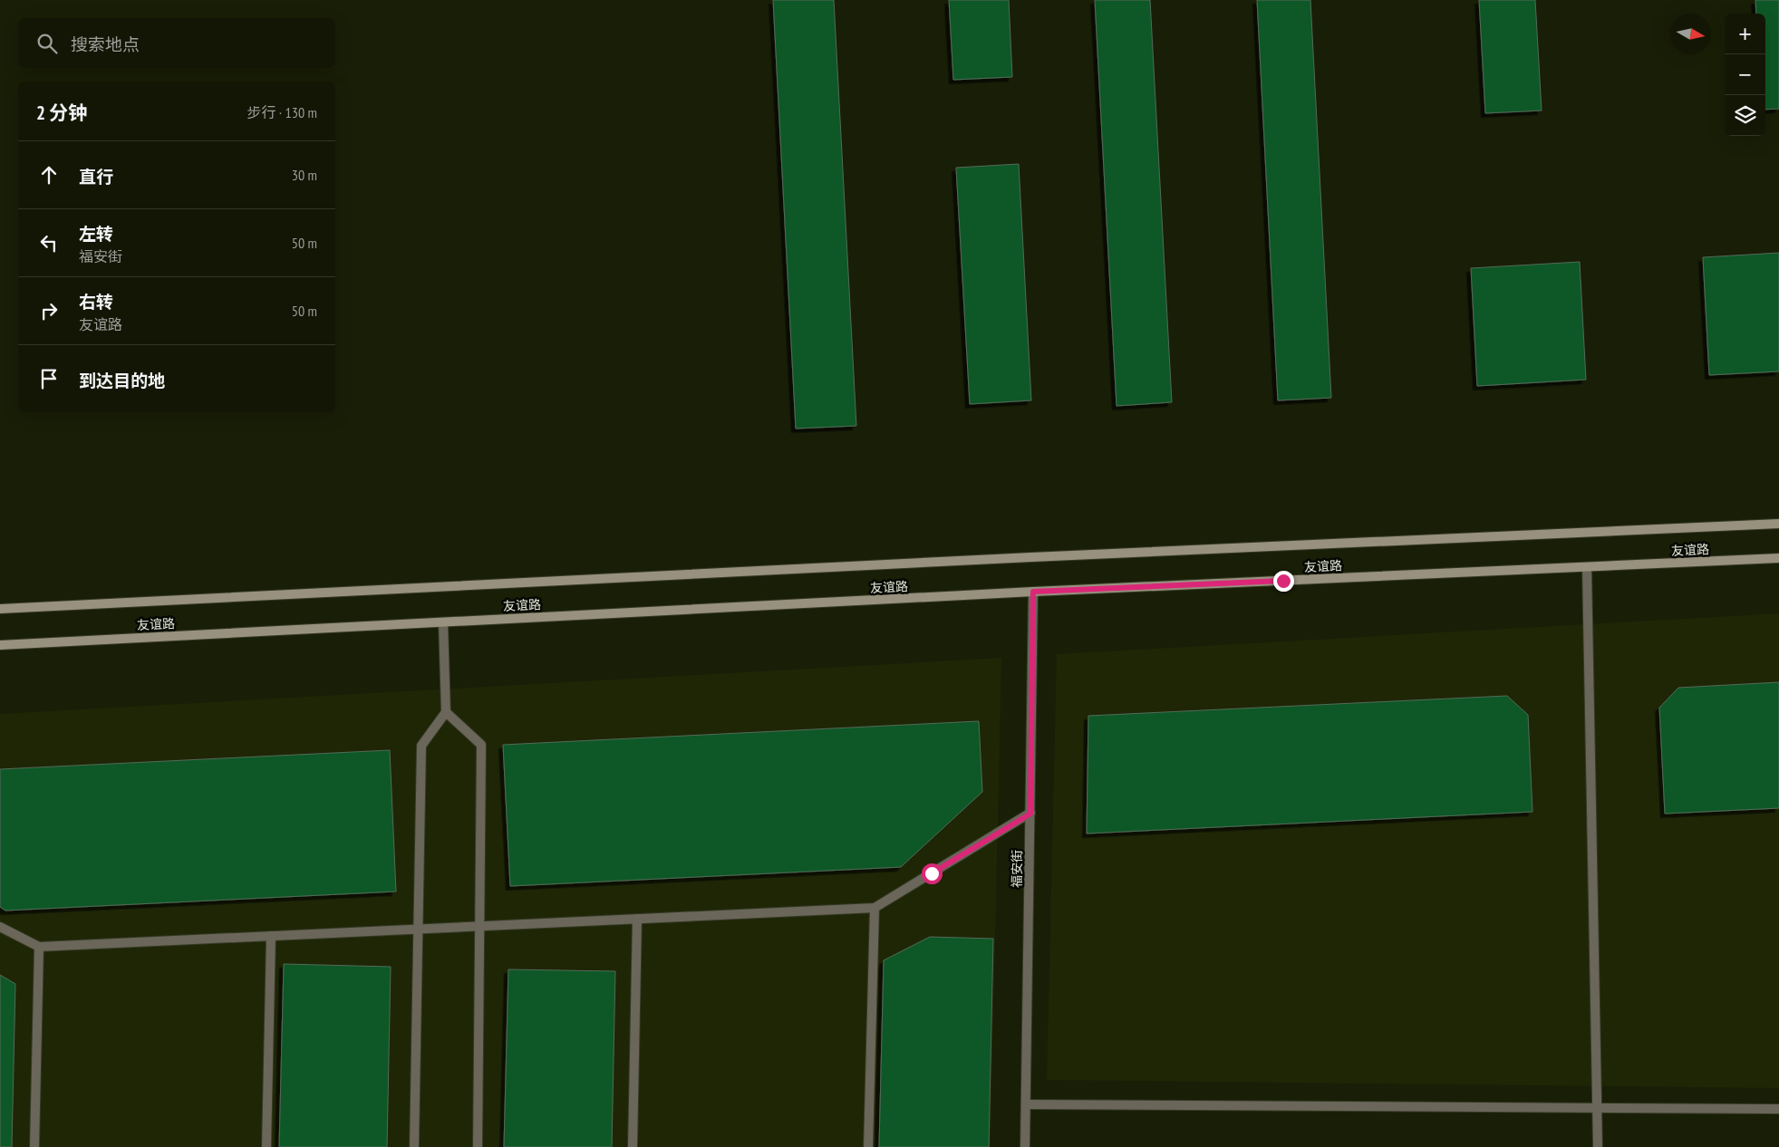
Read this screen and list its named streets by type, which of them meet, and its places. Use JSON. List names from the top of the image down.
{
  "streets": {
    "main road": ["友谊路"],
    "street": ["福安街"]
  },
  "crossings": [
    ["友谊路", "福安街"]
  ],
  "north": "right",
  "page": {
    "map_buttons": ["+", "−"],
    "search": "搜索地点",
    "heading": ["2 分钟", "步行 · 130 m"],
    "list": [
      ["直行", "30 m"],
      ["左转", "福安街", "50 m"],
      ["右转", "友谊路", "50 m"],
      "到达目的地"
    ]
  }
}
